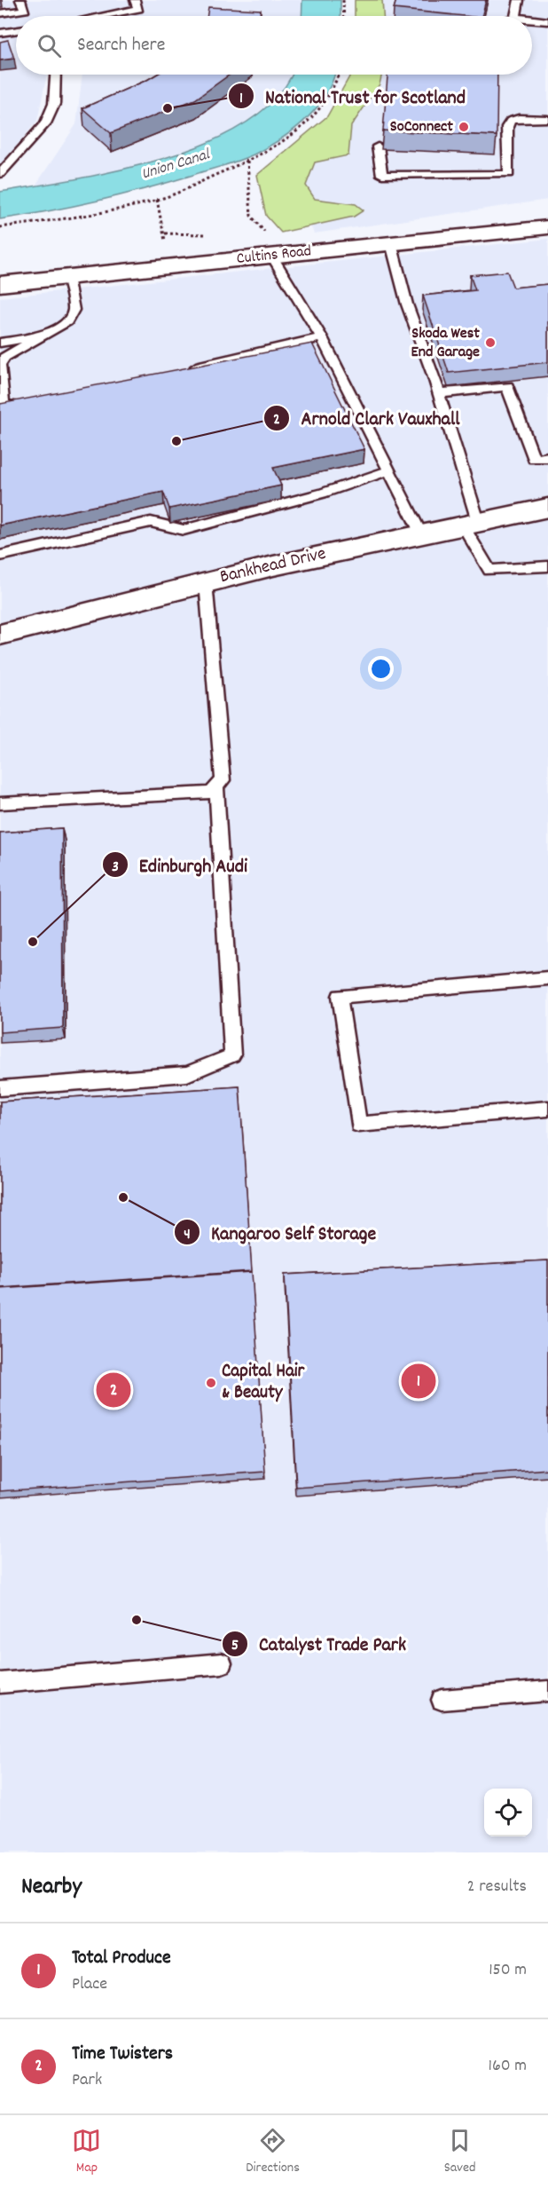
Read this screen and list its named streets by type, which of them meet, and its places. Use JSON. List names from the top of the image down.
{
  "streets": {
    "street": ["Cultins Road", "Bankhead Drive"]
  },
  "water": ["Union Canal"],
  "places": [
    "National Trust for Scotland",
    "SoConnect",
    "Skoda West End Garage",
    "Arnold Clark Vauxhall",
    "Edinburgh Audi",
    "Kangaroo Self Storage",
    "Capital Hair & Beauty",
    "Catalyst Trade Park"
  ],
  "page": {
    "search": "Search here",
    "pins": ["1", "2"],
    "heading": ["Nearby", "2 results"],
    "list": [
      {
        "mark": "1",
        "name": "Total Produce",
        "note": "Place",
        "value": "150 m"
      },
      {
        "mark": "2",
        "name": "Time Twisters",
        "note": "Park",
        "value": "160 m"
      }
    ],
    "nav": ["Map", "Directions", "Saved"]
  }
}
